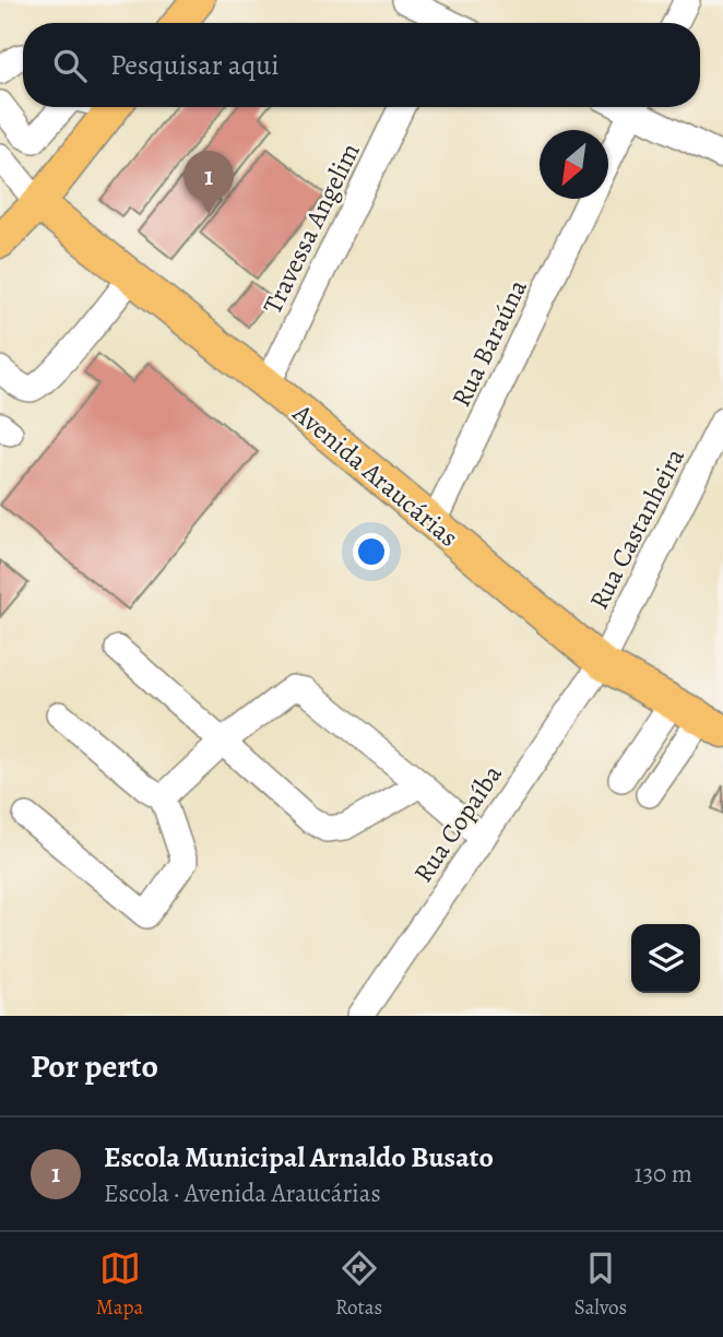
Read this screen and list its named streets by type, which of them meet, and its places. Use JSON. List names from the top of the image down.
{
  "streets": {
    "main road": ["Avenida Araucárias"],
    "street": [
      "Travessa Angelim",
      "Rua Baraúna",
      "Rua Castanheira",
      "Rua Copaíba"
    ]
  },
  "crossings": [
    ["Travessa Angelim", "Avenida Araucárias"],
    ["Rua Baraúna", "Avenida Araucárias"],
    ["Avenida Araucárias", "Rua Castanheira"],
    ["Avenida Araucárias", "Rua Copaíba"],
    ["Rua Castanheira", "Rua Copaíba"]
  ],
  "north": "bottom left",
  "page": {
    "search": "Pesquisar aqui",
    "pins": "1",
    "heading": "Por perto",
    "list": [
      {
        "mark": "1",
        "name": "Escola Municipal Arnaldo Busato",
        "note": "Escola · Avenida Araucárias",
        "value": "130 m"
      }
    ],
    "nav": ["Mapa", "Rotas", "Salvos"]
  }
}
